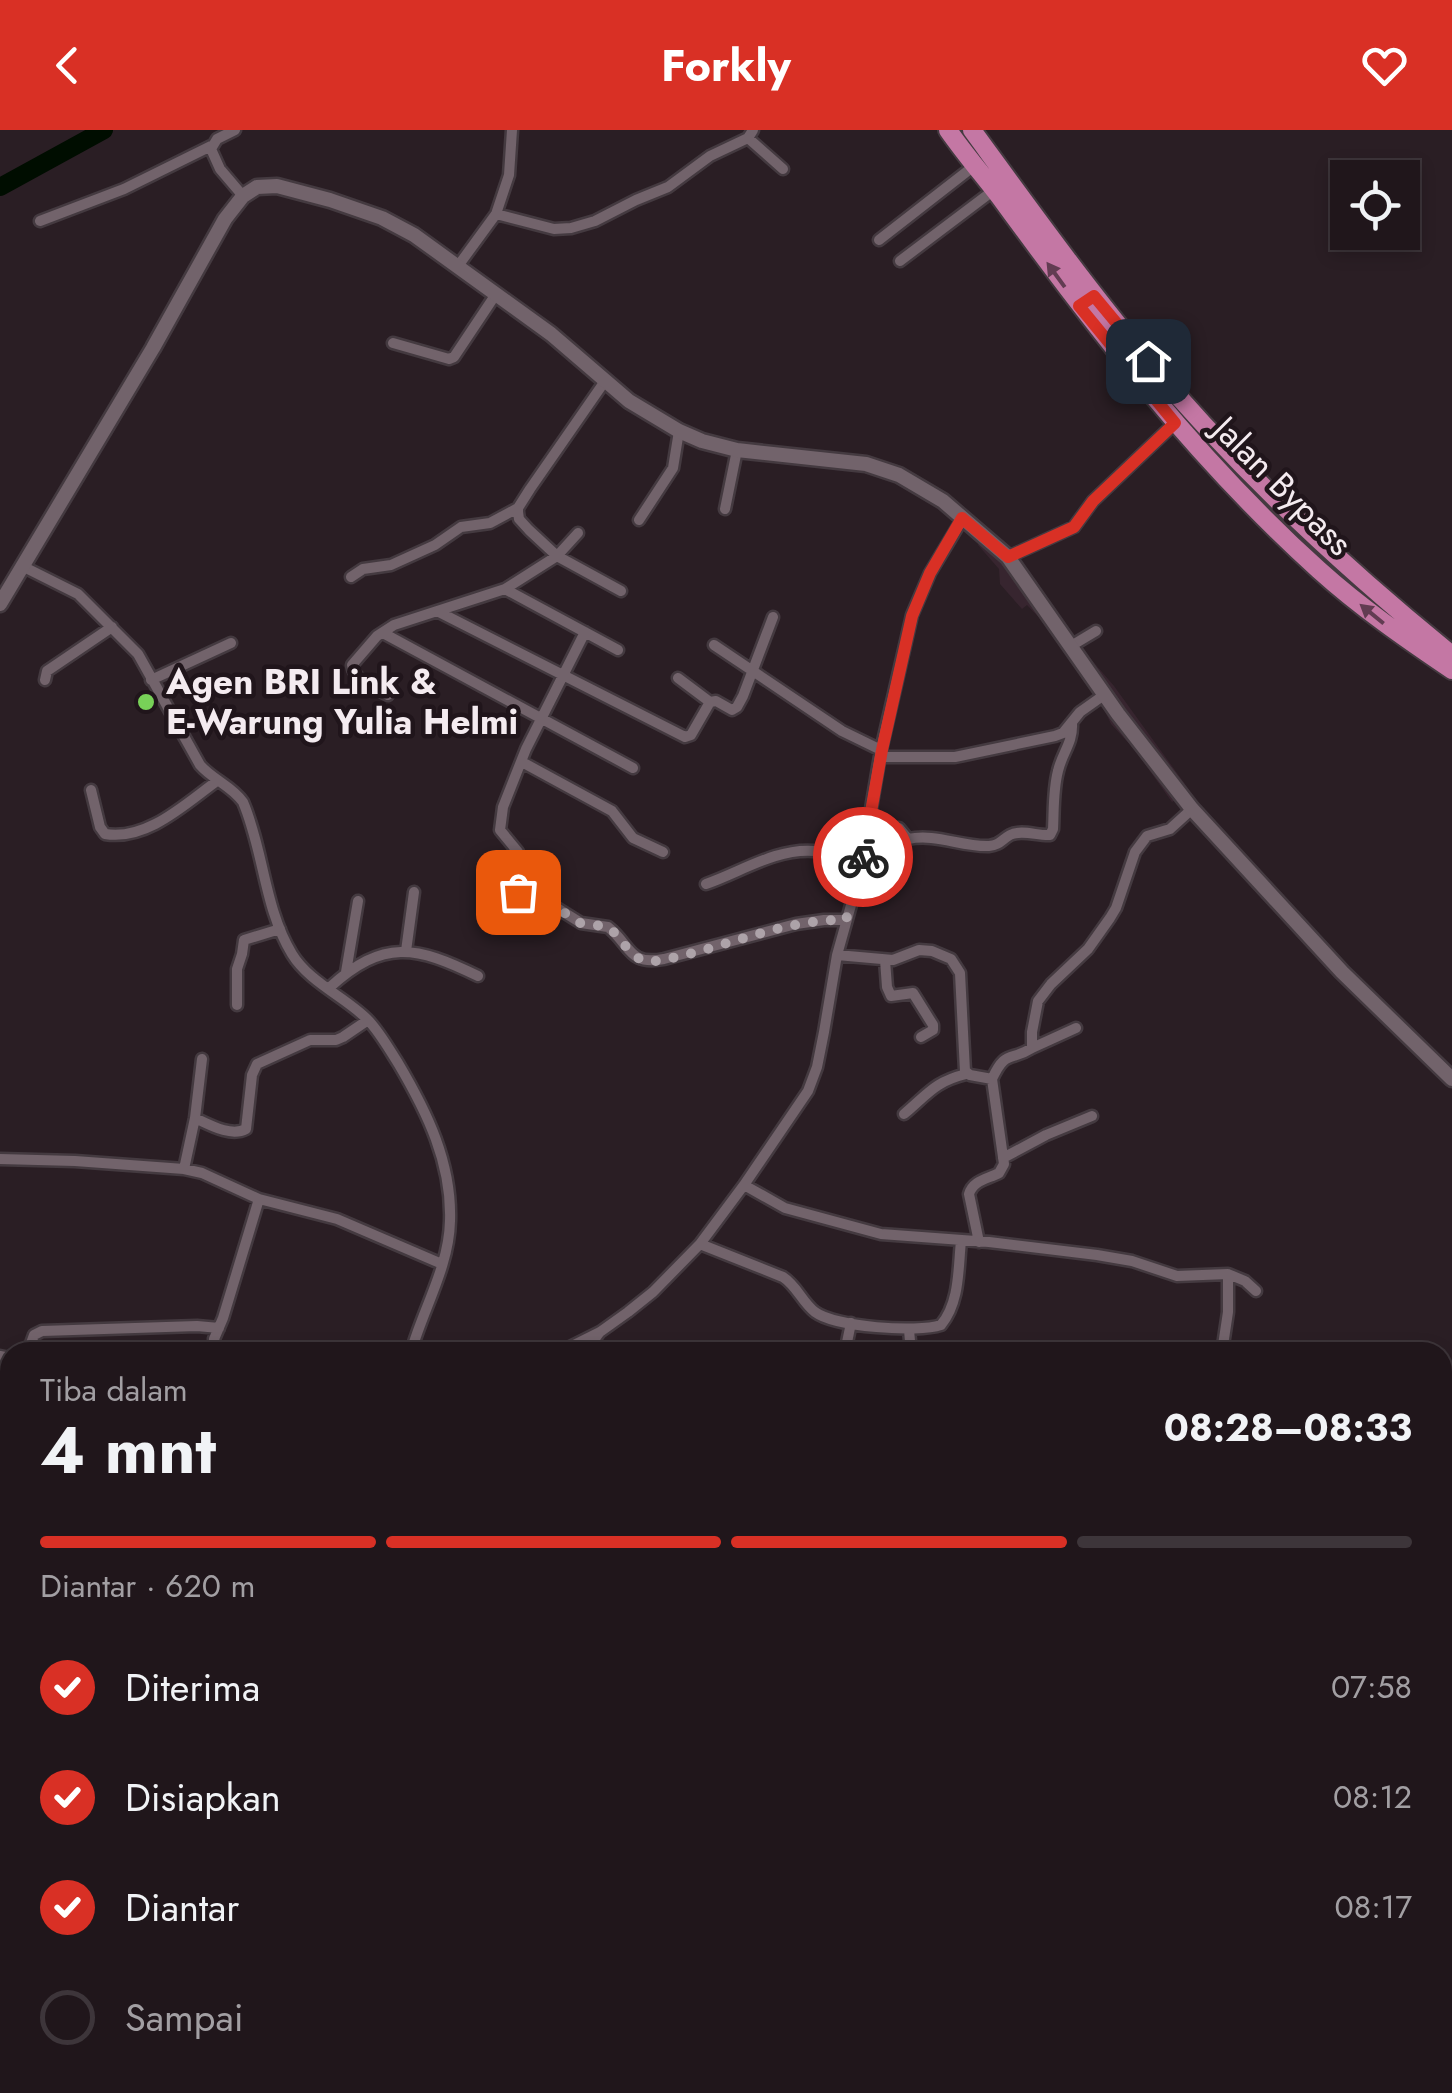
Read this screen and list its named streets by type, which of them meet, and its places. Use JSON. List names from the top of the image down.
{
  "streets": {
    "highway": ["Jalan Bypass"]
  },
  "places": ["Agen BRI Link & E-Warung Yulia Helmi"],
  "page": {
    "header": "Forkly",
    "heading": ["4 mnt", "Tiba dalam", "08:28–08:33"],
    "bar": "Diantar · 620 m",
    "list": [
      ["Diterima", "07:58"],
      ["Disiapkan", "08:12"],
      ["Diantar", "08:17"],
      "Sampai"
    ]
  }
}
